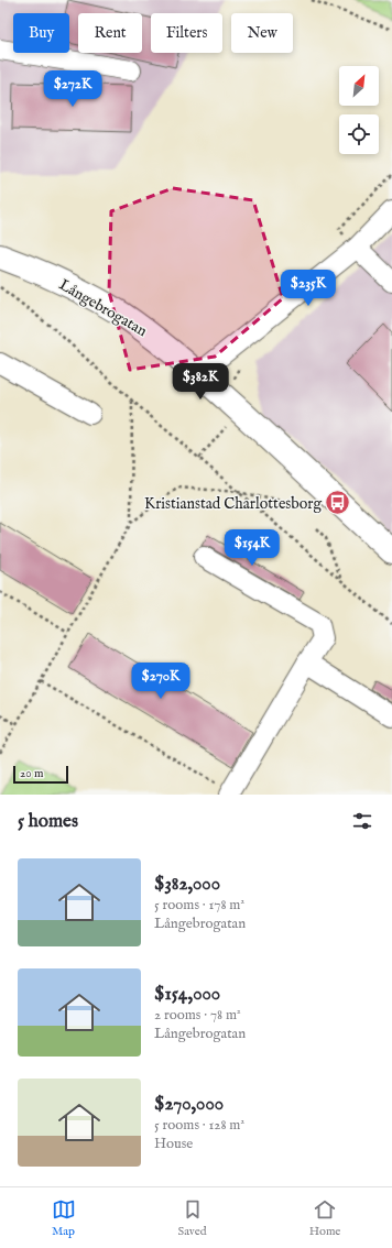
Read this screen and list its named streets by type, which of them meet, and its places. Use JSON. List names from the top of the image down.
{
  "streets": {
    "main road": ["Långebrogatan"]
  },
  "places": {
    "bus stop": ["Kristianstad Charlottesborg"]
  },
  "scale_bar": "20 m",
  "north": "top right",
  "page": {
    "chip": [
      "Buy",
      "Rent",
      "Filters",
      "New"
    ],
    "price": [
      "$272K",
      "$235K",
      "$382K",
      "$154K",
      "$270K"
    ],
    "scale": "20 m",
    "heading": "5 homes",
    "list": [
      {
        "name": "$382,000",
        "note": "5 rooms · 178 m² · Långebrogatan"
      },
      {
        "name": "$154,000",
        "note": "2 rooms · 78 m² · Långebrogatan"
      },
      {
        "name": "$270,000",
        "note": "5 rooms · 128 m² · House"
      }
    ],
    "tabs": ["Map", "Saved", "Home"]
  }
}
